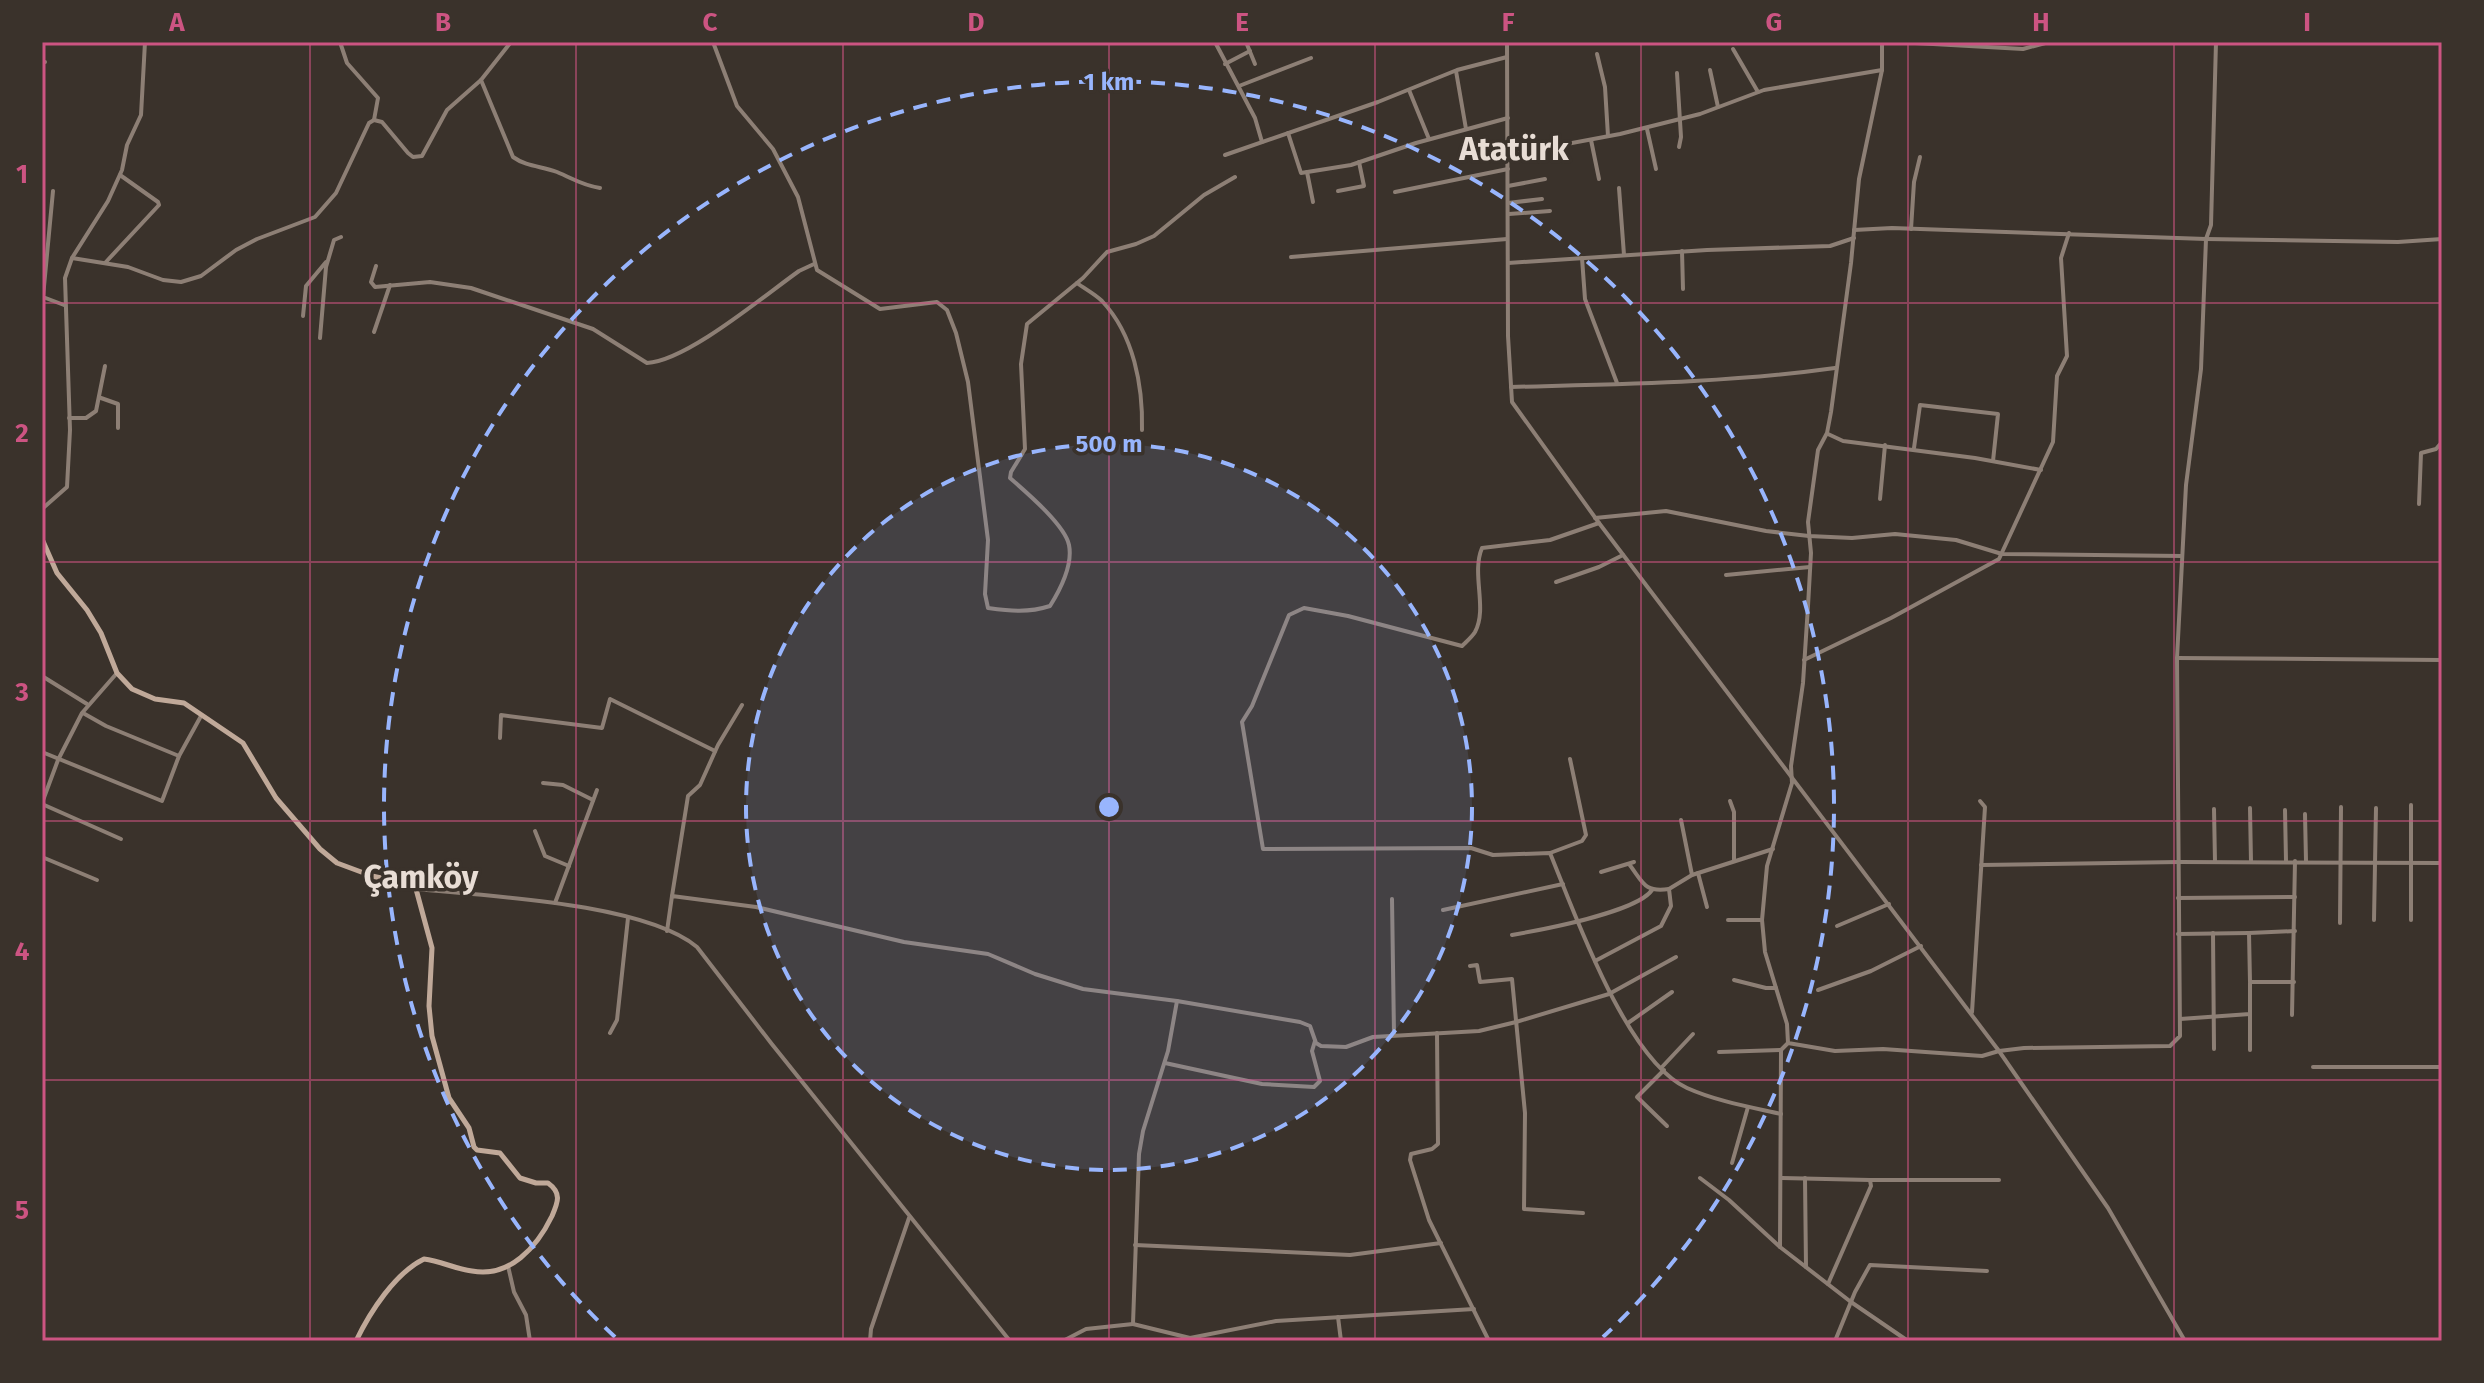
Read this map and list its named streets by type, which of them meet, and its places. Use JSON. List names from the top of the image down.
{
  "districts": ["Atatürk", "Çamköy"],
  "grid": {
    "columns": [
      "A",
      "B",
      "C",
      "D",
      "E",
      "F",
      "G",
      "H",
      "I"
    ],
    "rows": [
      "1",
      "2",
      "3",
      "4",
      "5"
    ]
  },
  "rings": ["1 km", "500 m"]
}
